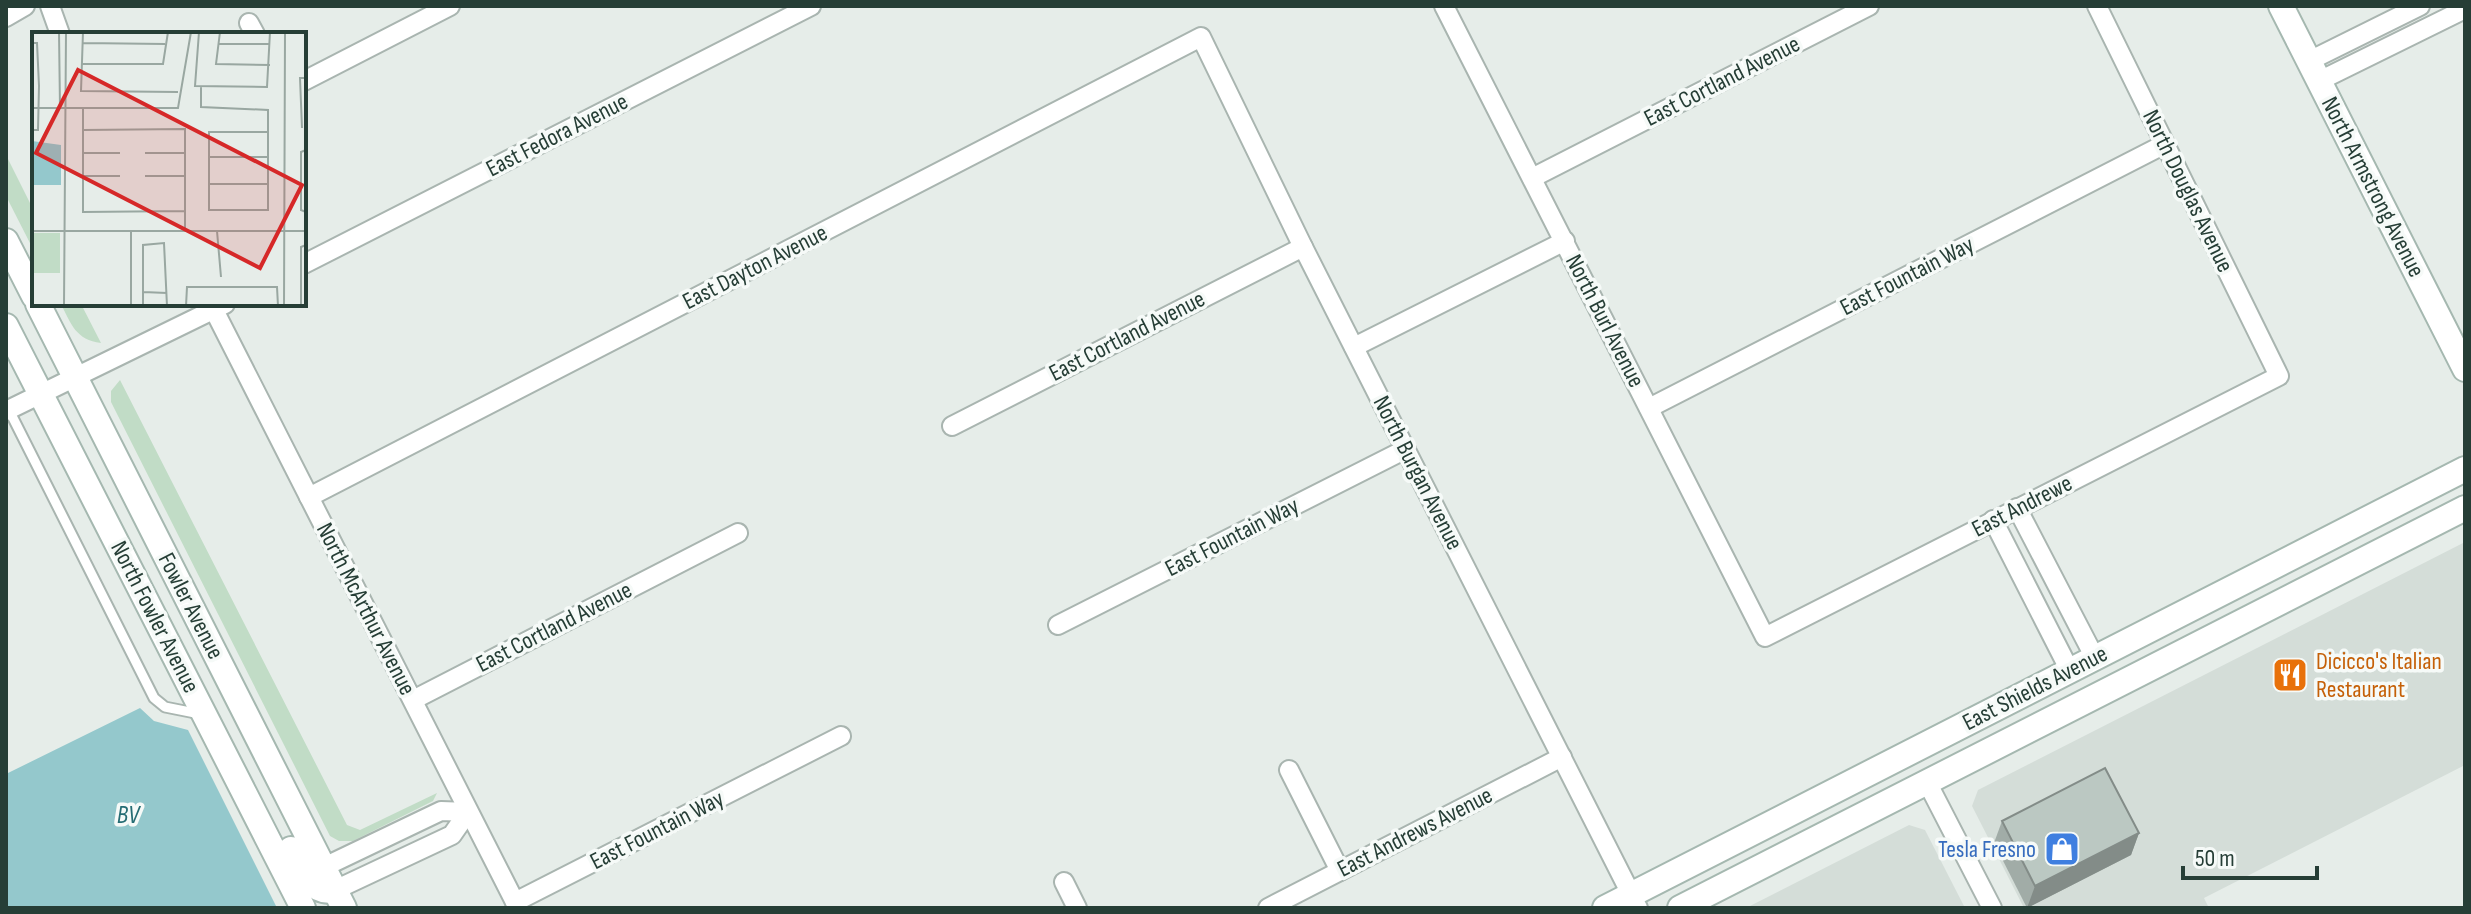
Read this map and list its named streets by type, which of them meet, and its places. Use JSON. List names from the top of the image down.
{
  "streets": {
    "main road": [
      "North Armstrong Avenue",
      "Fowler Avenue",
      "North Fowler Avenue",
      "East Shields Avenue"
    ],
    "street": [
      "East Cortland Avenue",
      "East Fedora Avenue",
      "North Douglas Avenue",
      "East Dayton Avenue",
      "East Fountain Way",
      "North Burl Avenue",
      "North Burgan Avenue",
      "East Andrewe",
      "North McArthur Avenue",
      "East Andrews Avenue"
    ]
  },
  "crossings": [
    ["East Cortland Avenue", "North Burl Avenue"],
    ["East Cortland Avenue", "North Burgan Avenue"],
    ["East Cortland Avenue", "North McArthur Avenue"],
    ["North Douglas Avenue", "East Fountain Way"],
    ["North Douglas Avenue", "East Andrewe"],
    ["East Dayton Avenue", "North Burgan Avenue"],
    ["East Dayton Avenue", "North McArthur Avenue"],
    ["East Fountain Way", "North Burl Avenue"],
    ["East Fountain Way", "North Burgan Avenue"],
    ["East Fountain Way", "North McArthur Avenue"],
    ["North Burl Avenue", "East Andrewe"],
    ["North Burgan Avenue", "East Shields Avenue"],
    ["North Burgan Avenue", "East Andrews Avenue"]
  ],
  "water": ["BV"],
  "places": {
    "restaurant": ["Dicicco's Italian Restaurant"],
    "shop": ["Tesla Fresno"]
  },
  "scale_bar": "50 m"
}
